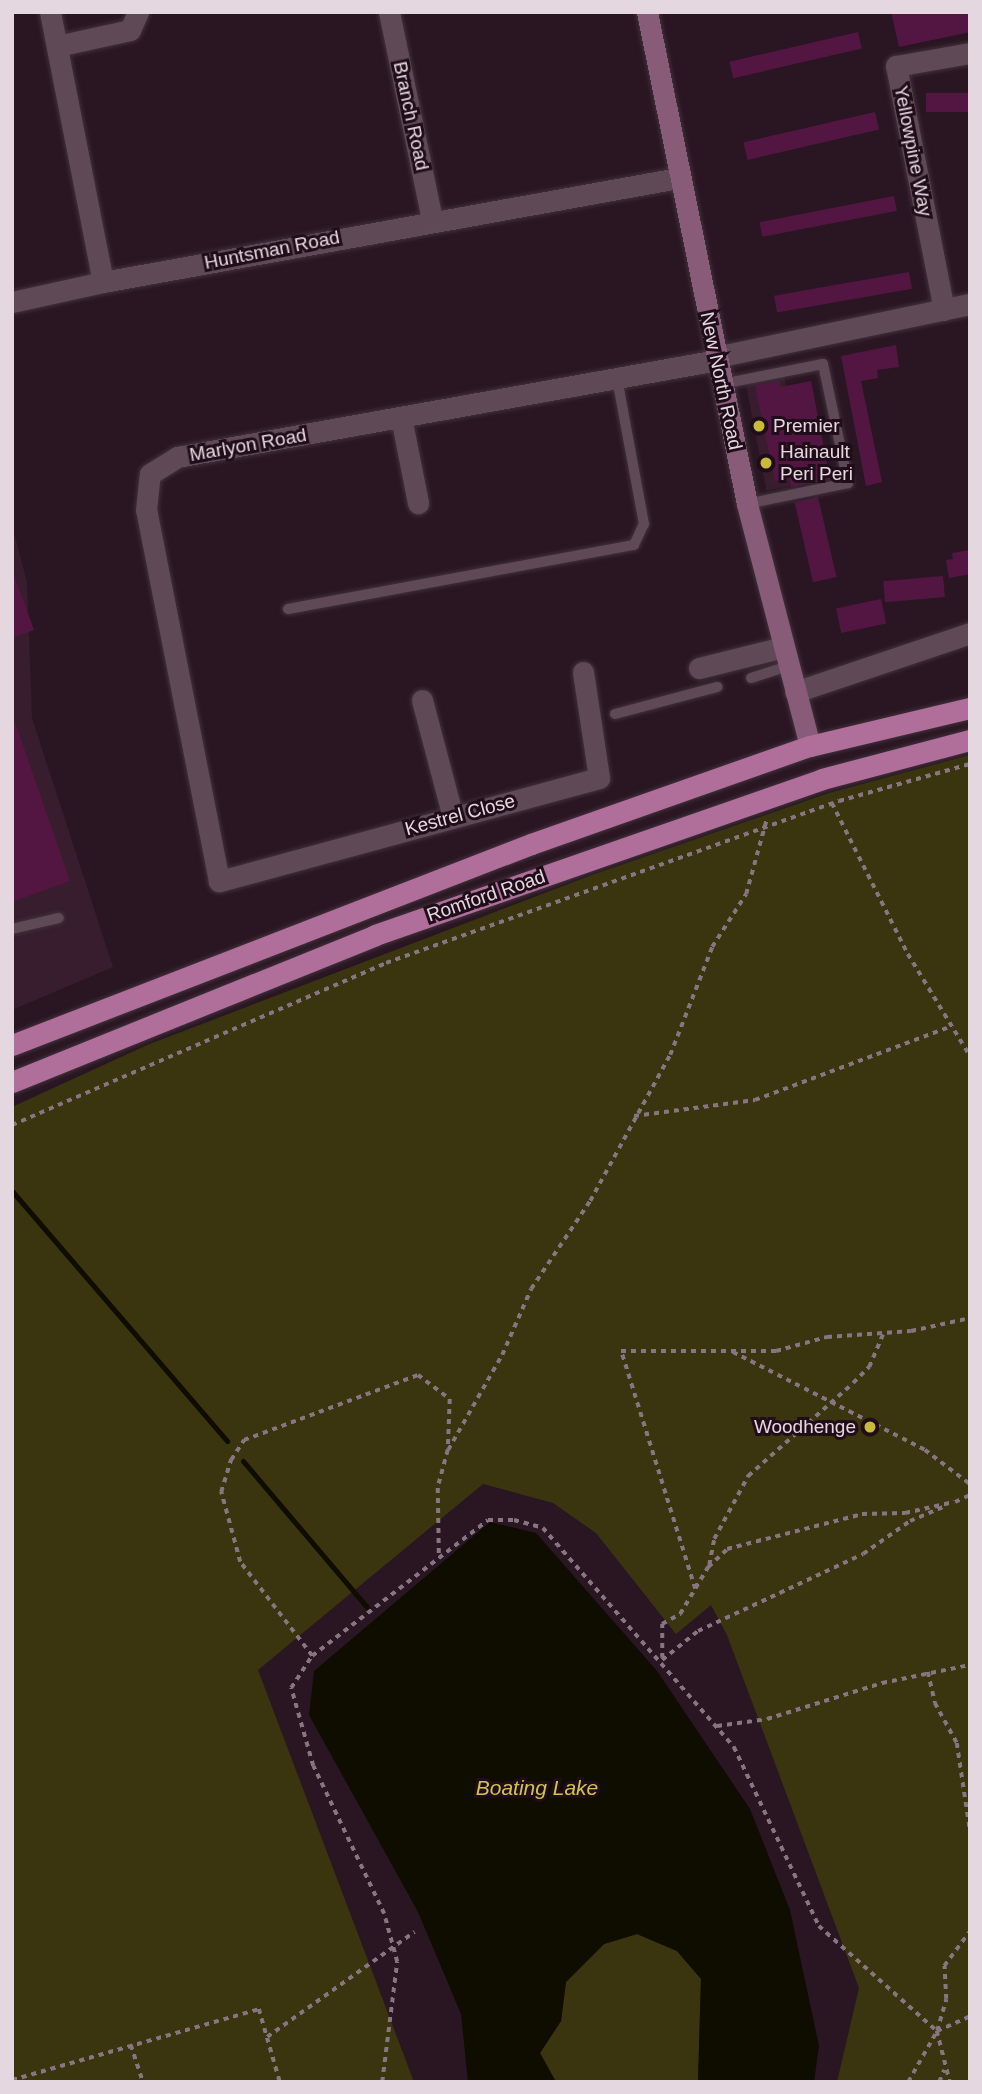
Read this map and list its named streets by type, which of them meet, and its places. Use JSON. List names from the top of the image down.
{
  "streets": {
    "main road": ["Romford Road"],
    "street": [
      "Branch Road",
      "Yellowpine Way",
      "Huntsman Road",
      "New North Road",
      "Marlyon Road",
      "Kestrel Close"
    ]
  },
  "crossings": [
    ["Branch Road", "Huntsman Road"],
    ["Huntsman Road", "New North Road"],
    ["New North Road", "Marlyon Road"],
    ["New North Road", "Romford Road"],
    ["Marlyon Road", "Kestrel Close"]
  ],
  "water": ["Boating Lake"],
  "places": ["Premier", "Hainault Peri Peri", "Woodhenge"]
}
